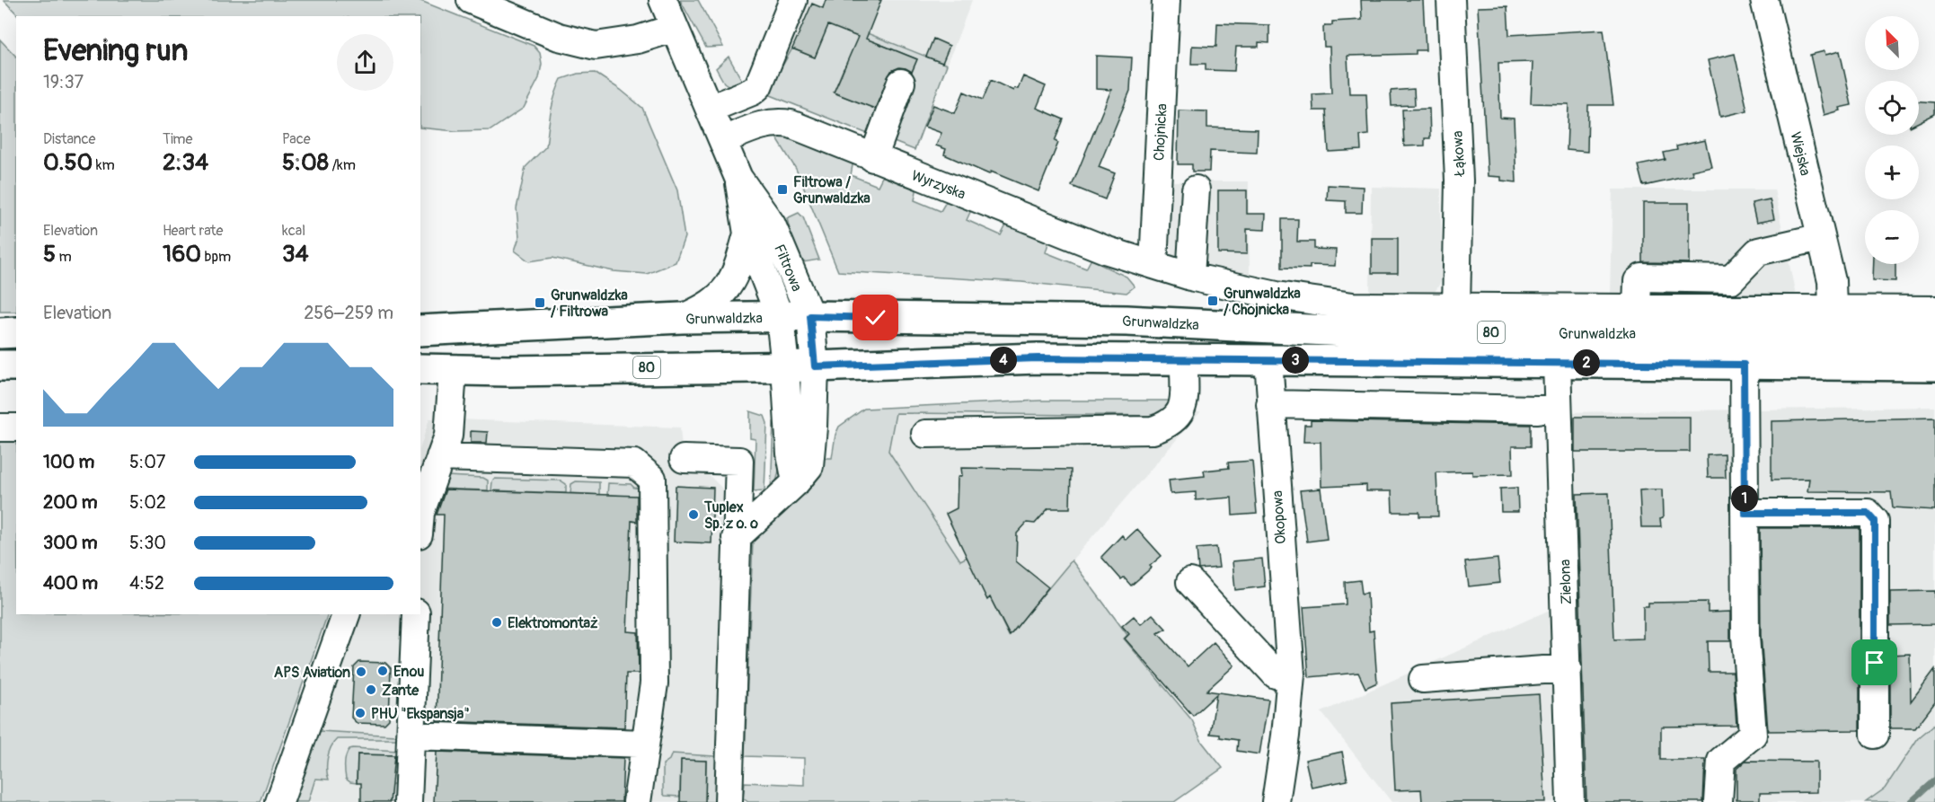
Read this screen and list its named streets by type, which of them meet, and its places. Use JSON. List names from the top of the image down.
{
  "streets": {
    "main road": ["Grunwaldzka", "80"],
    "street": [
      "Chojnicka",
      "Łąkowa",
      "Wiejska",
      "Wyrzyska",
      "Filtrowa",
      "Okopowa",
      "Zielona"
    ]
  },
  "crossings": [
    ["Chojnicka", "Wyrzyska"],
    ["Łąkowa", "Wyrzyska"],
    ["Wiejska", "Wyrzyska"],
    ["Wyrzyska", "Filtrowa"],
    ["Filtrowa", "Grunwaldzka"],
    ["Grunwaldzka", "Okopowa"],
    ["Grunwaldzka", "Zielona"]
  ],
  "places": {
    "transit": ["Filtrowa / Grunwaldzka", "Grunwaldzka / Chojnicka", "Grunwaldzka / Filtrowa"],
    "other": [
      "Tuplex Sp. z o. o",
      "Elektromontaż",
      "Enou",
      "APS Aviation",
      "Zante",
      "PHU \"Ekspansja\""
    ]
  },
  "north": "top left",
  "page": {
    "map_buttons": ["+", "−"],
    "heading": ["Evening run", "19:37"],
    "stats": [
      ["Distance", "0.50 km"],
      ["Time", "2:34"],
      ["Pace", "5:08 /km"],
      ["Elevation", "5 m"],
      ["Heart rate", "160 bpm"],
      ["kcal", "34"]
    ],
    "chart": ["Elevation", "256–259 m"],
    "pins": [
      "3",
      "4",
      "2",
      "1"
    ],
    "list": [
      {
        "name": "100 m",
        "note": "5:07"
      },
      {
        "name": "200 m",
        "note": "5:02"
      },
      {
        "name": "300 m",
        "note": "5:30"
      },
      {
        "name": "400 m",
        "note": "4:52"
      }
    ]
  }
}
